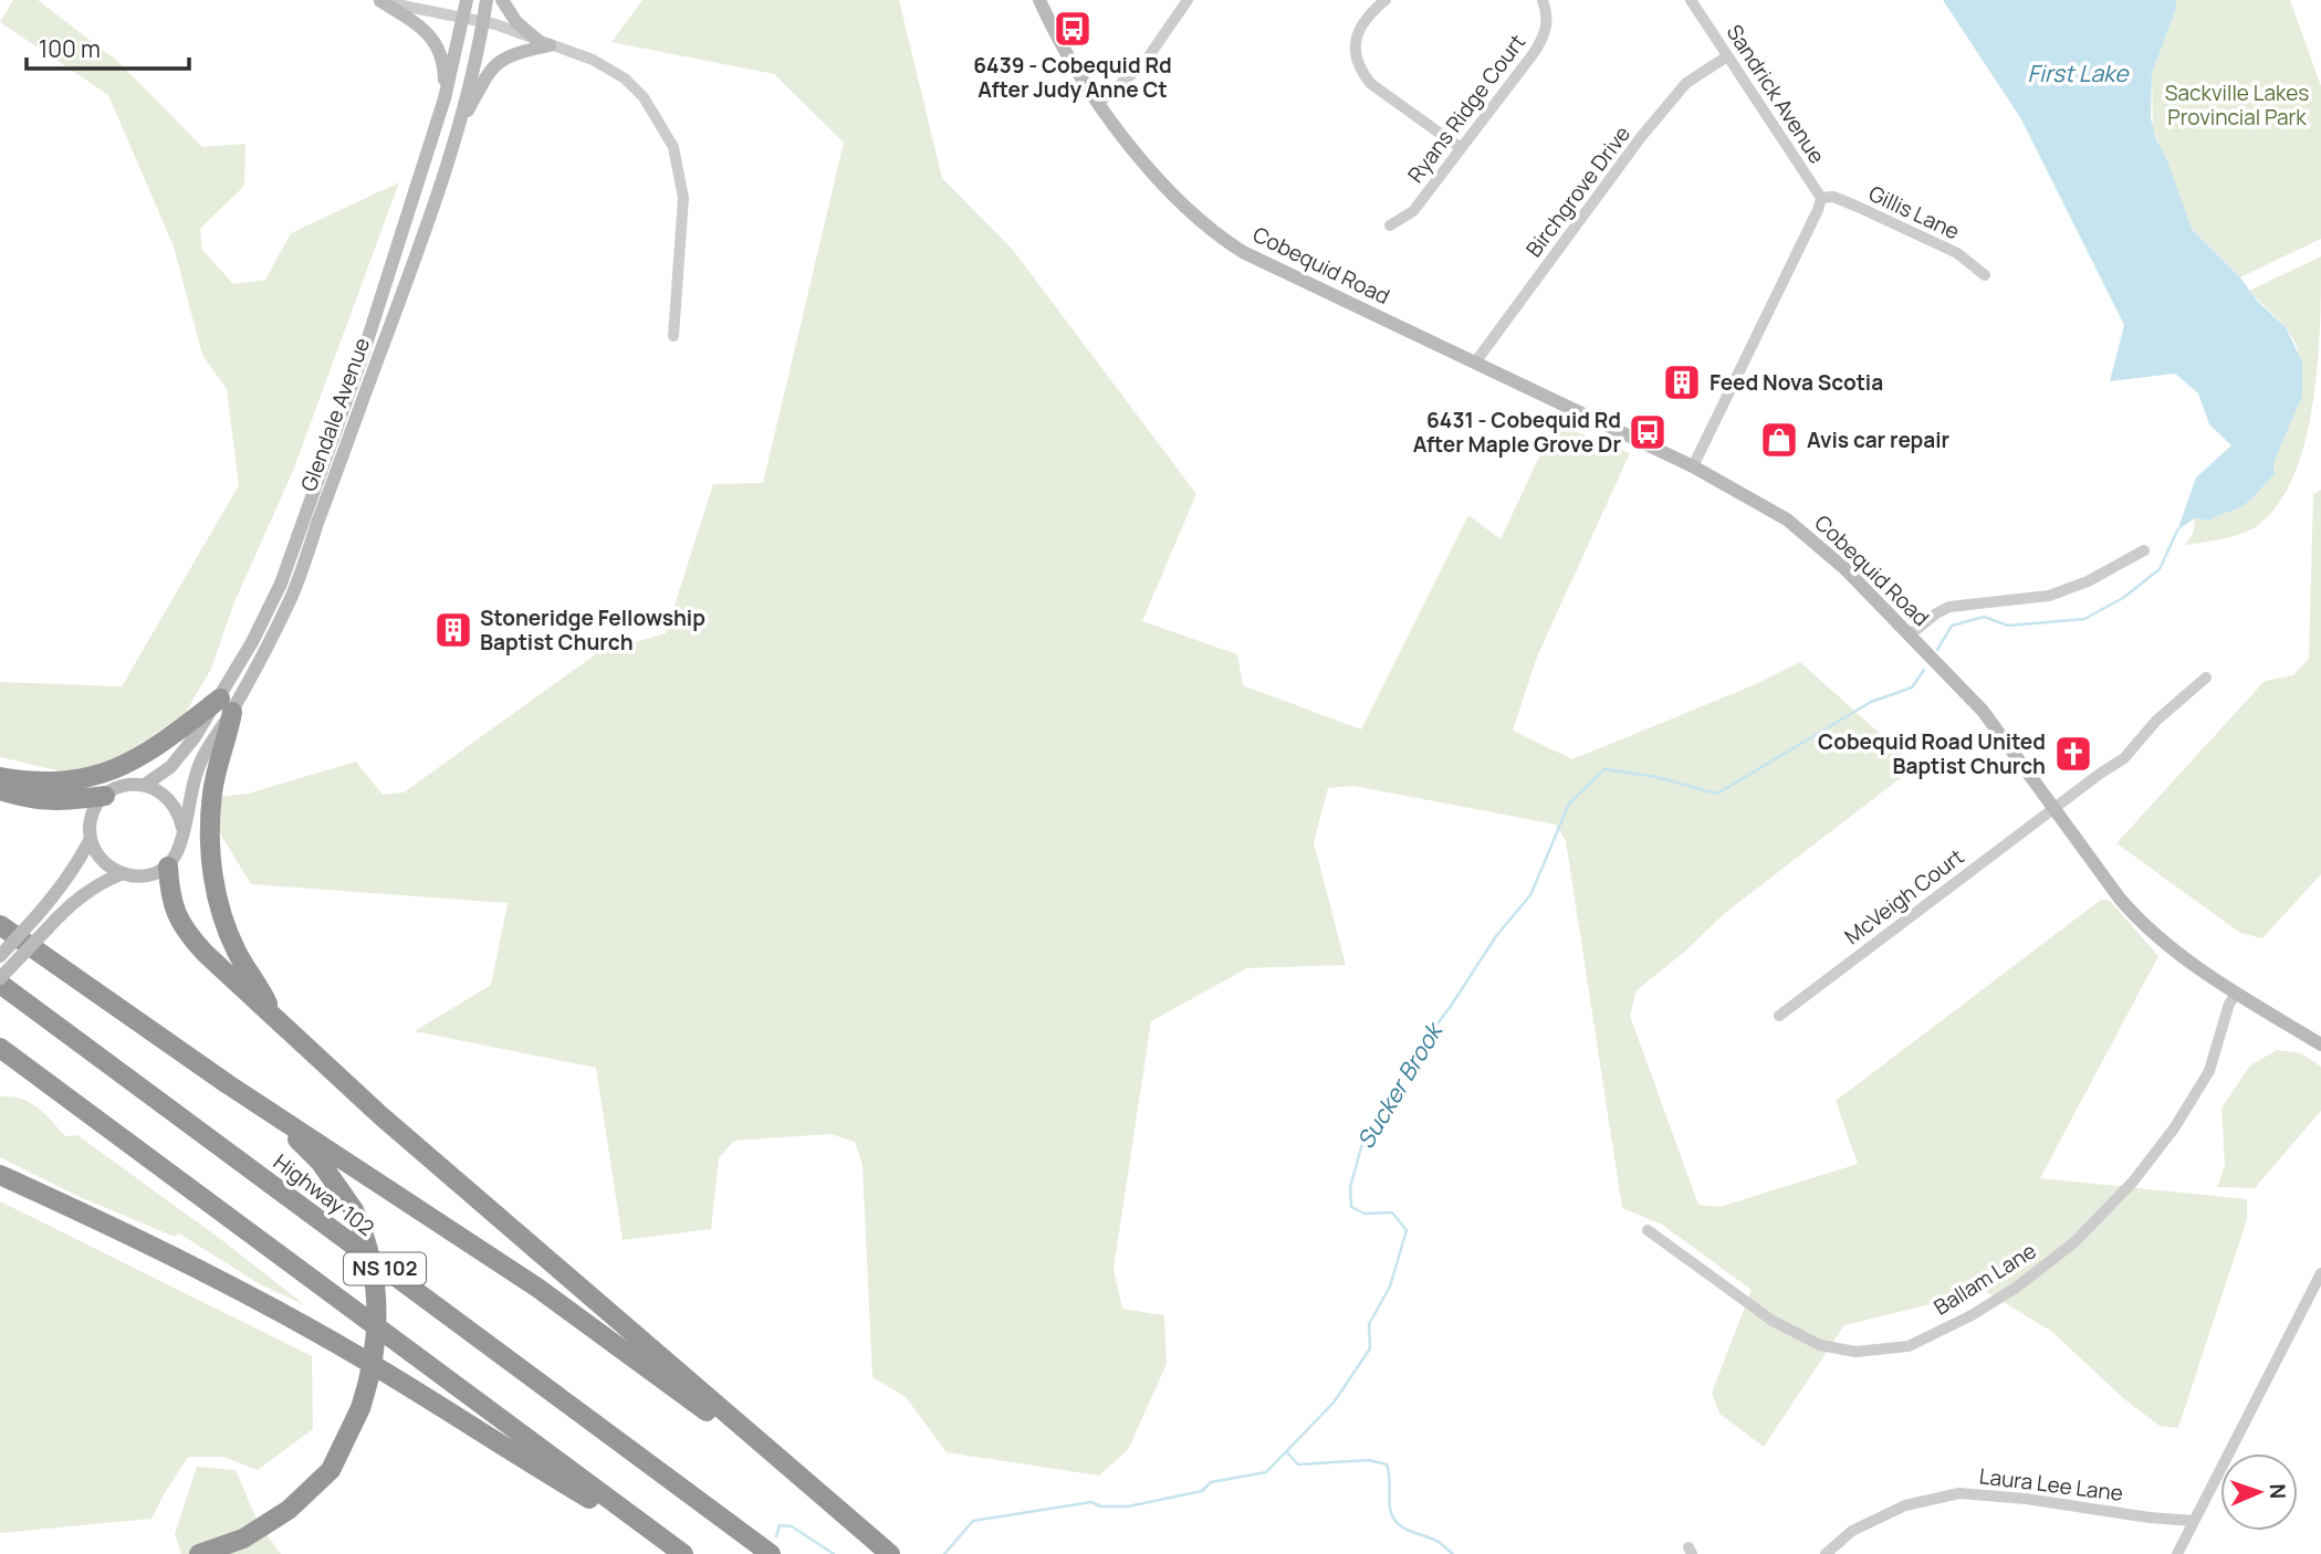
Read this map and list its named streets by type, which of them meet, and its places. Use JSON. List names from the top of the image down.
{
  "streets": {
    "highway": ["Highway 102", "NS 102"],
    "main road": ["Cobequid Road", "Glendale Avenue"],
    "street": [
      "Sandrick Avenue",
      "Ryans Ridge Court",
      "Birchgrove Drive",
      "Gillis Lane",
      "McVeigh Court",
      "Ballam Lane",
      "Laura Lee Lane"
    ]
  },
  "crossings": [
    ["Sandrick Avenue", "Birchgrove Drive"],
    ["Sandrick Avenue", "Gillis Lane"],
    ["Sandrick Avenue", "Cobequid Road"],
    ["Birchgrove Drive", "Cobequid Road"],
    ["Cobequid Road", "McVeigh Court"],
    ["Cobequid Road", "Ballam Lane"]
  ],
  "water": ["First Lake", "Sucker Brook"],
  "parks": ["Sackville Lakes Provincial Park"],
  "places": {
    "bus stop": ["6439 - Cobequid Rd After Judy Anne Ct", "6431 - Cobequid Rd After Maple Grove Dr"],
    "building": ["Feed Nova Scotia", "Stoneridge Fellowship Baptist Church"],
    "shop": ["Avis car repair"],
    "church": ["Cobequid Road United Baptist Church"]
  },
  "scale_bar": "100 m",
  "north": "right"
}
